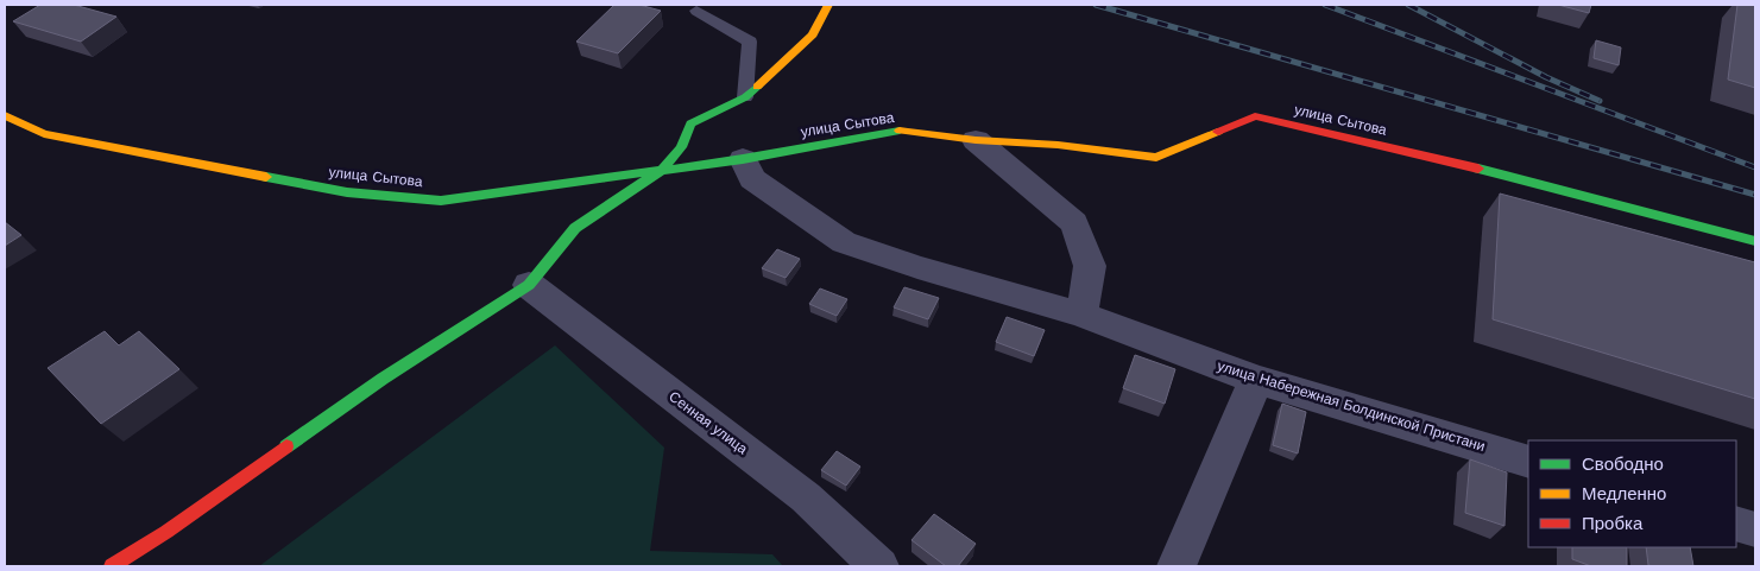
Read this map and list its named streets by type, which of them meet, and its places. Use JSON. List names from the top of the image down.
{
  "streets": {
    "street": ["улица Сытова", "улица Набережная Болдинской Пристани", "Сенная улица"]
  },
  "crossings": [
    ["улица Сытова", "улица Набережная Болдинской Пристани"]
  ],
  "legend": ["Свободно", "Медленно", "Пробка"]
}
